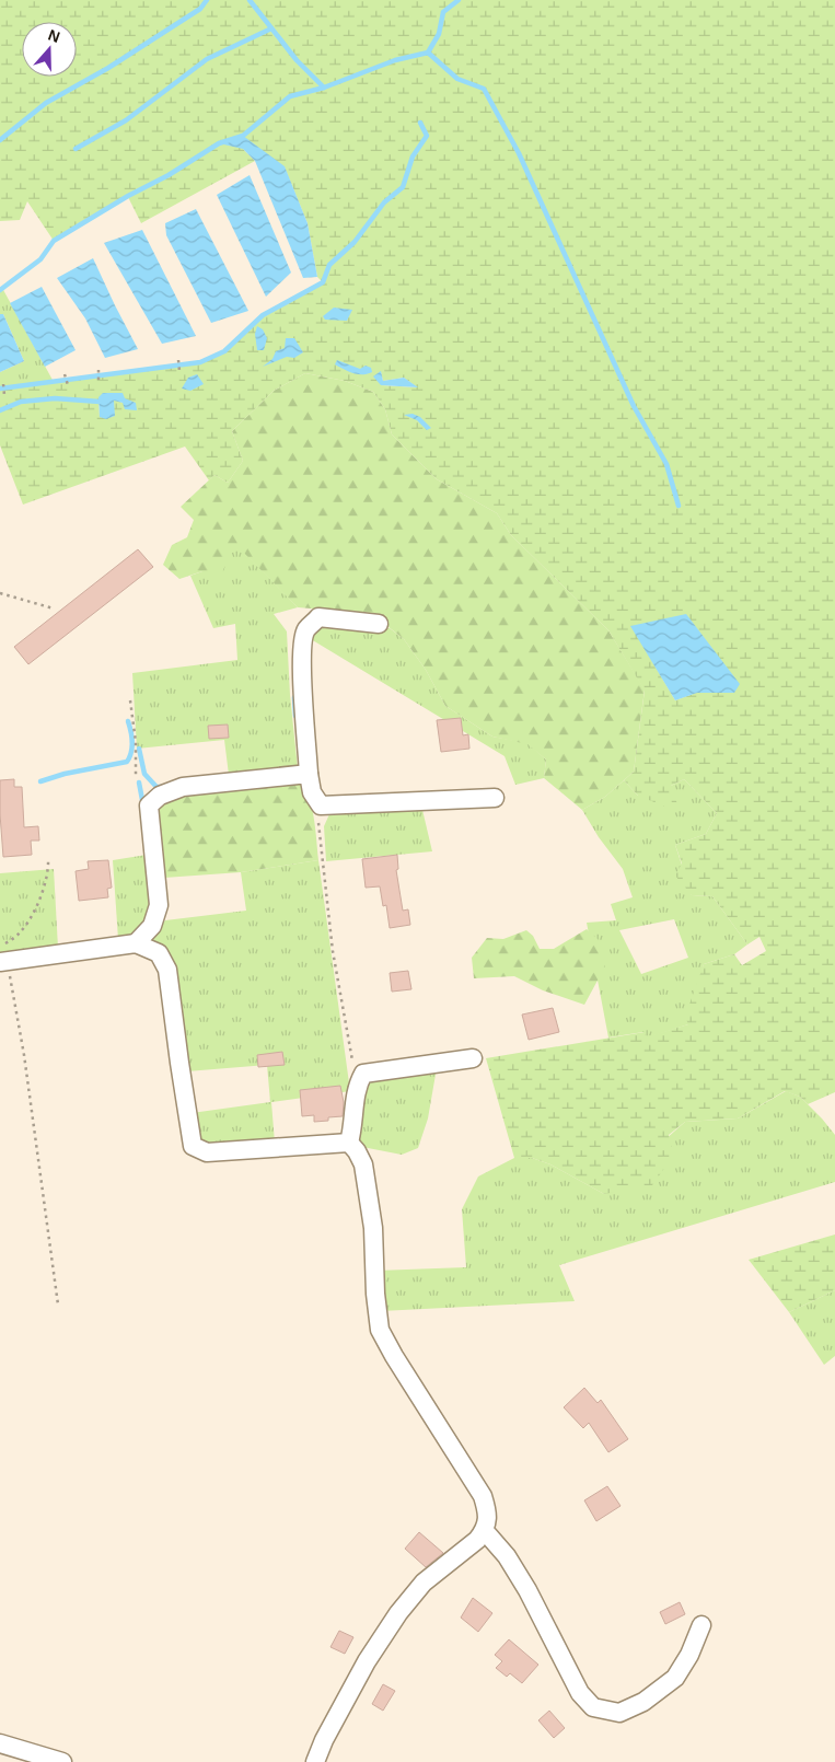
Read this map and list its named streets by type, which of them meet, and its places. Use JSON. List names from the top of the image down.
{
  "north": "top"
}
